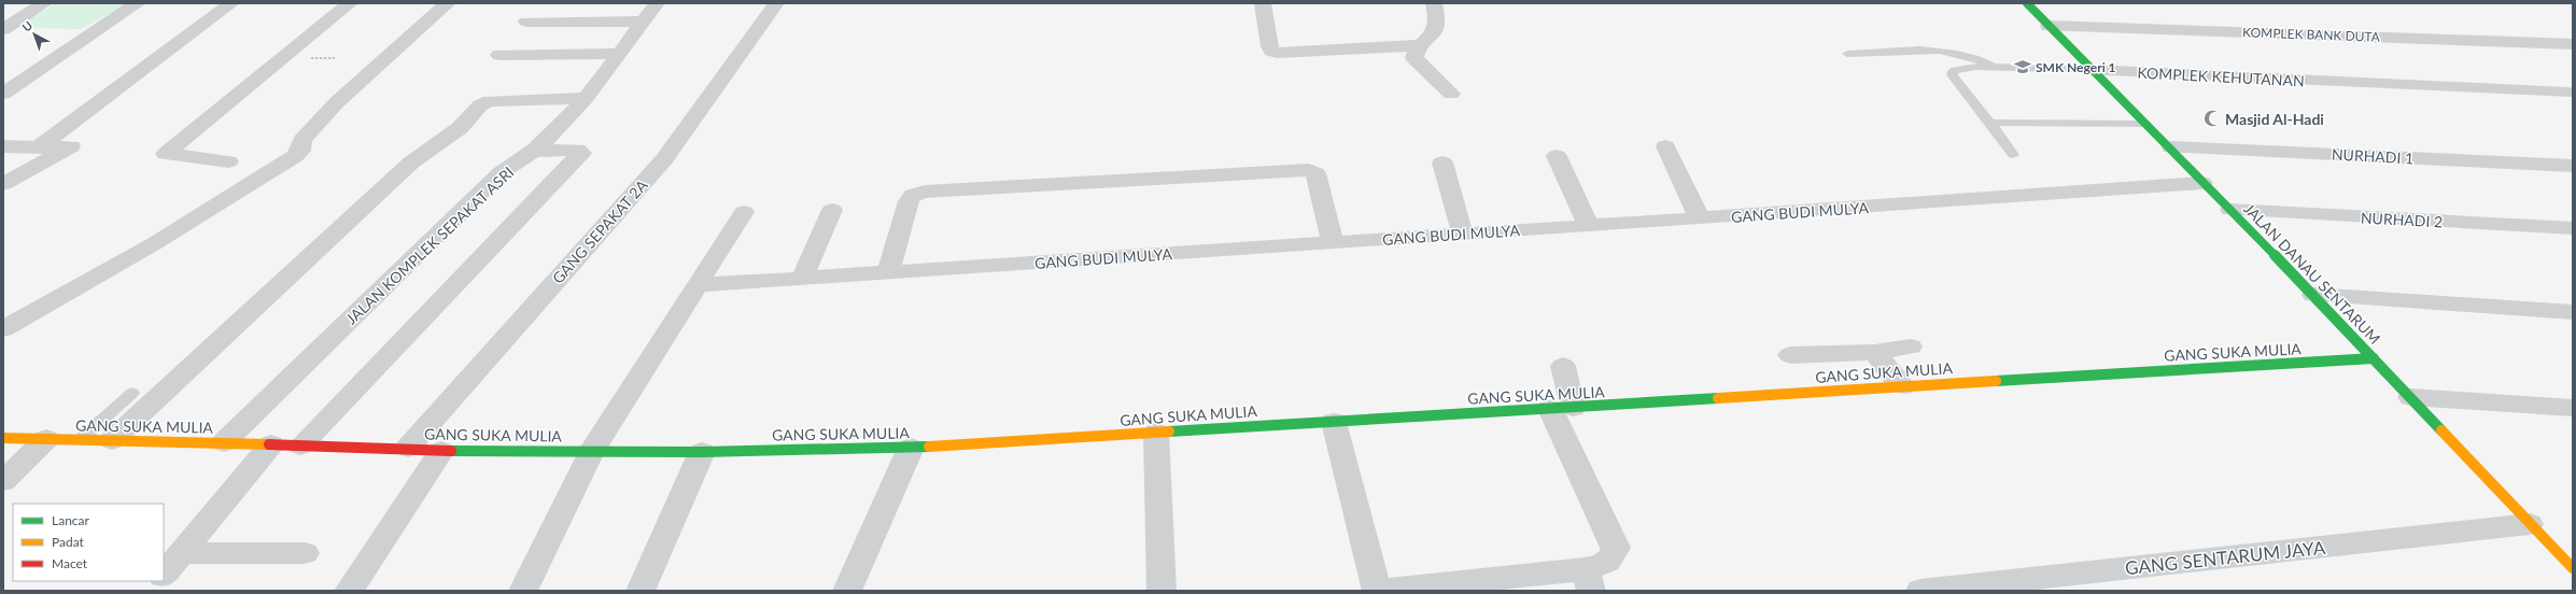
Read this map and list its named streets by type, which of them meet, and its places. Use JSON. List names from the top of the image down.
{
  "streets": {
    "street": [
      "KOMPLEK BANK DUTA",
      "KOMPLEK KEHUTANAN",
      "NURHADI 1",
      "GANG BUDI MULYA",
      "NURHADI 2",
      "GANG SEPAKAT 2A",
      "JALAN KOMPLEK SEPAKAT ASRI",
      "JALAN DANAU SENTARUM",
      "GANG SUKA MULIA",
      "GANG SENTARUM JAYA"
    ]
  },
  "crossings": [
    ["KOMPLEK BANK DUTA", "JALAN DANAU SENTARUM"],
    ["KOMPLEK KEHUTANAN", "JALAN DANAU SENTARUM"],
    ["NURHADI 1", "JALAN DANAU SENTARUM"],
    ["GANG BUDI MULYA", "JALAN DANAU SENTARUM"],
    ["NURHADI 2", "JALAN DANAU SENTARUM"],
    ["GANG SEPAKAT 2A", "GANG SUKA MULIA"],
    ["JALAN KOMPLEK SEPAKAT ASRI", "GANG SUKA MULIA"],
    ["JALAN DANAU SENTARUM", "GANG SUKA MULIA"],
    ["JALAN DANAU SENTARUM", "GANG SENTARUM JAYA"]
  ],
  "places": {
    "school or university": ["SMK Negeri 1"],
    "mosque": ["Masjid Al-Hadi"]
  },
  "legend": ["Lancar", "Padat", "Macet"],
  "north": "top left"
}
